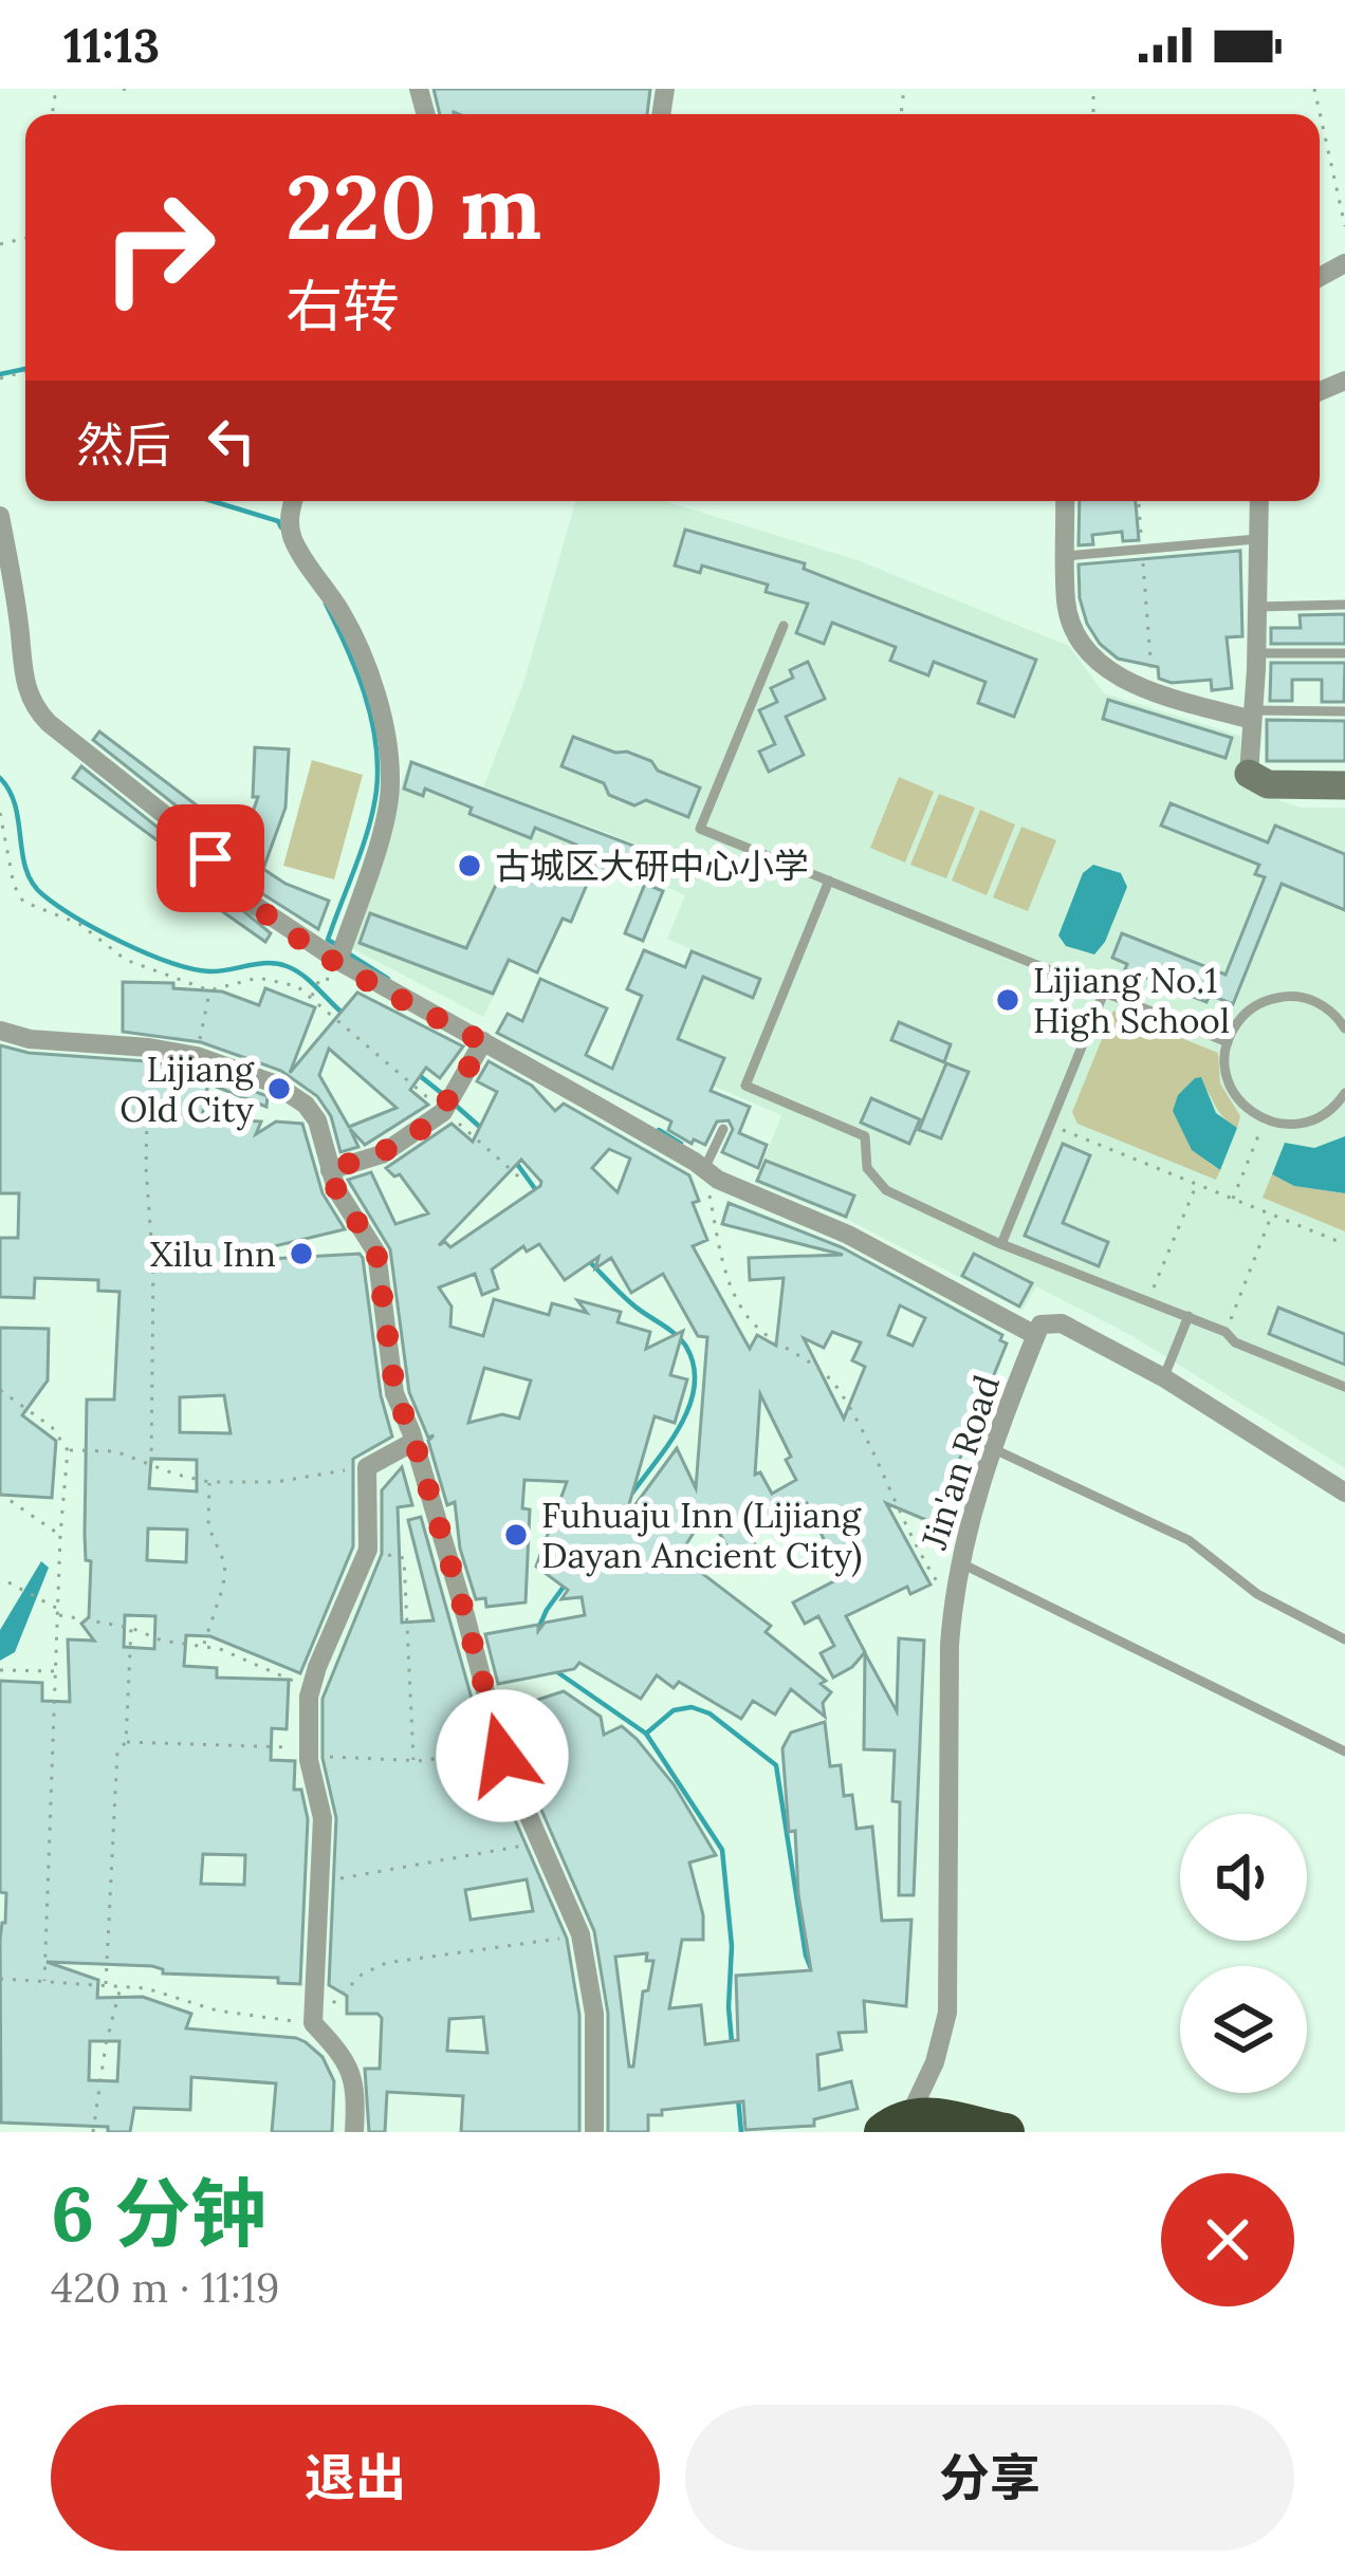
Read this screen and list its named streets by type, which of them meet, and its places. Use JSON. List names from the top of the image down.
{
  "streets": {
    "street": ["Jin'an Road"]
  },
  "places": [
    "古城区大研中心小学",
    "Lijiang No.1 High School",
    "Lijiang Old City",
    "Xilu Inn",
    "Fuhuaju Inn (Lijiang Dayan Ancient City)"
  ],
  "page": {
    "status": "11:13",
    "turn": ["220 m", "右转"],
    "then": "然后",
    "heading": ["6 分钟", "420 m · 11:19"],
    "buttons": ["退出", "分享"]
  }
}
